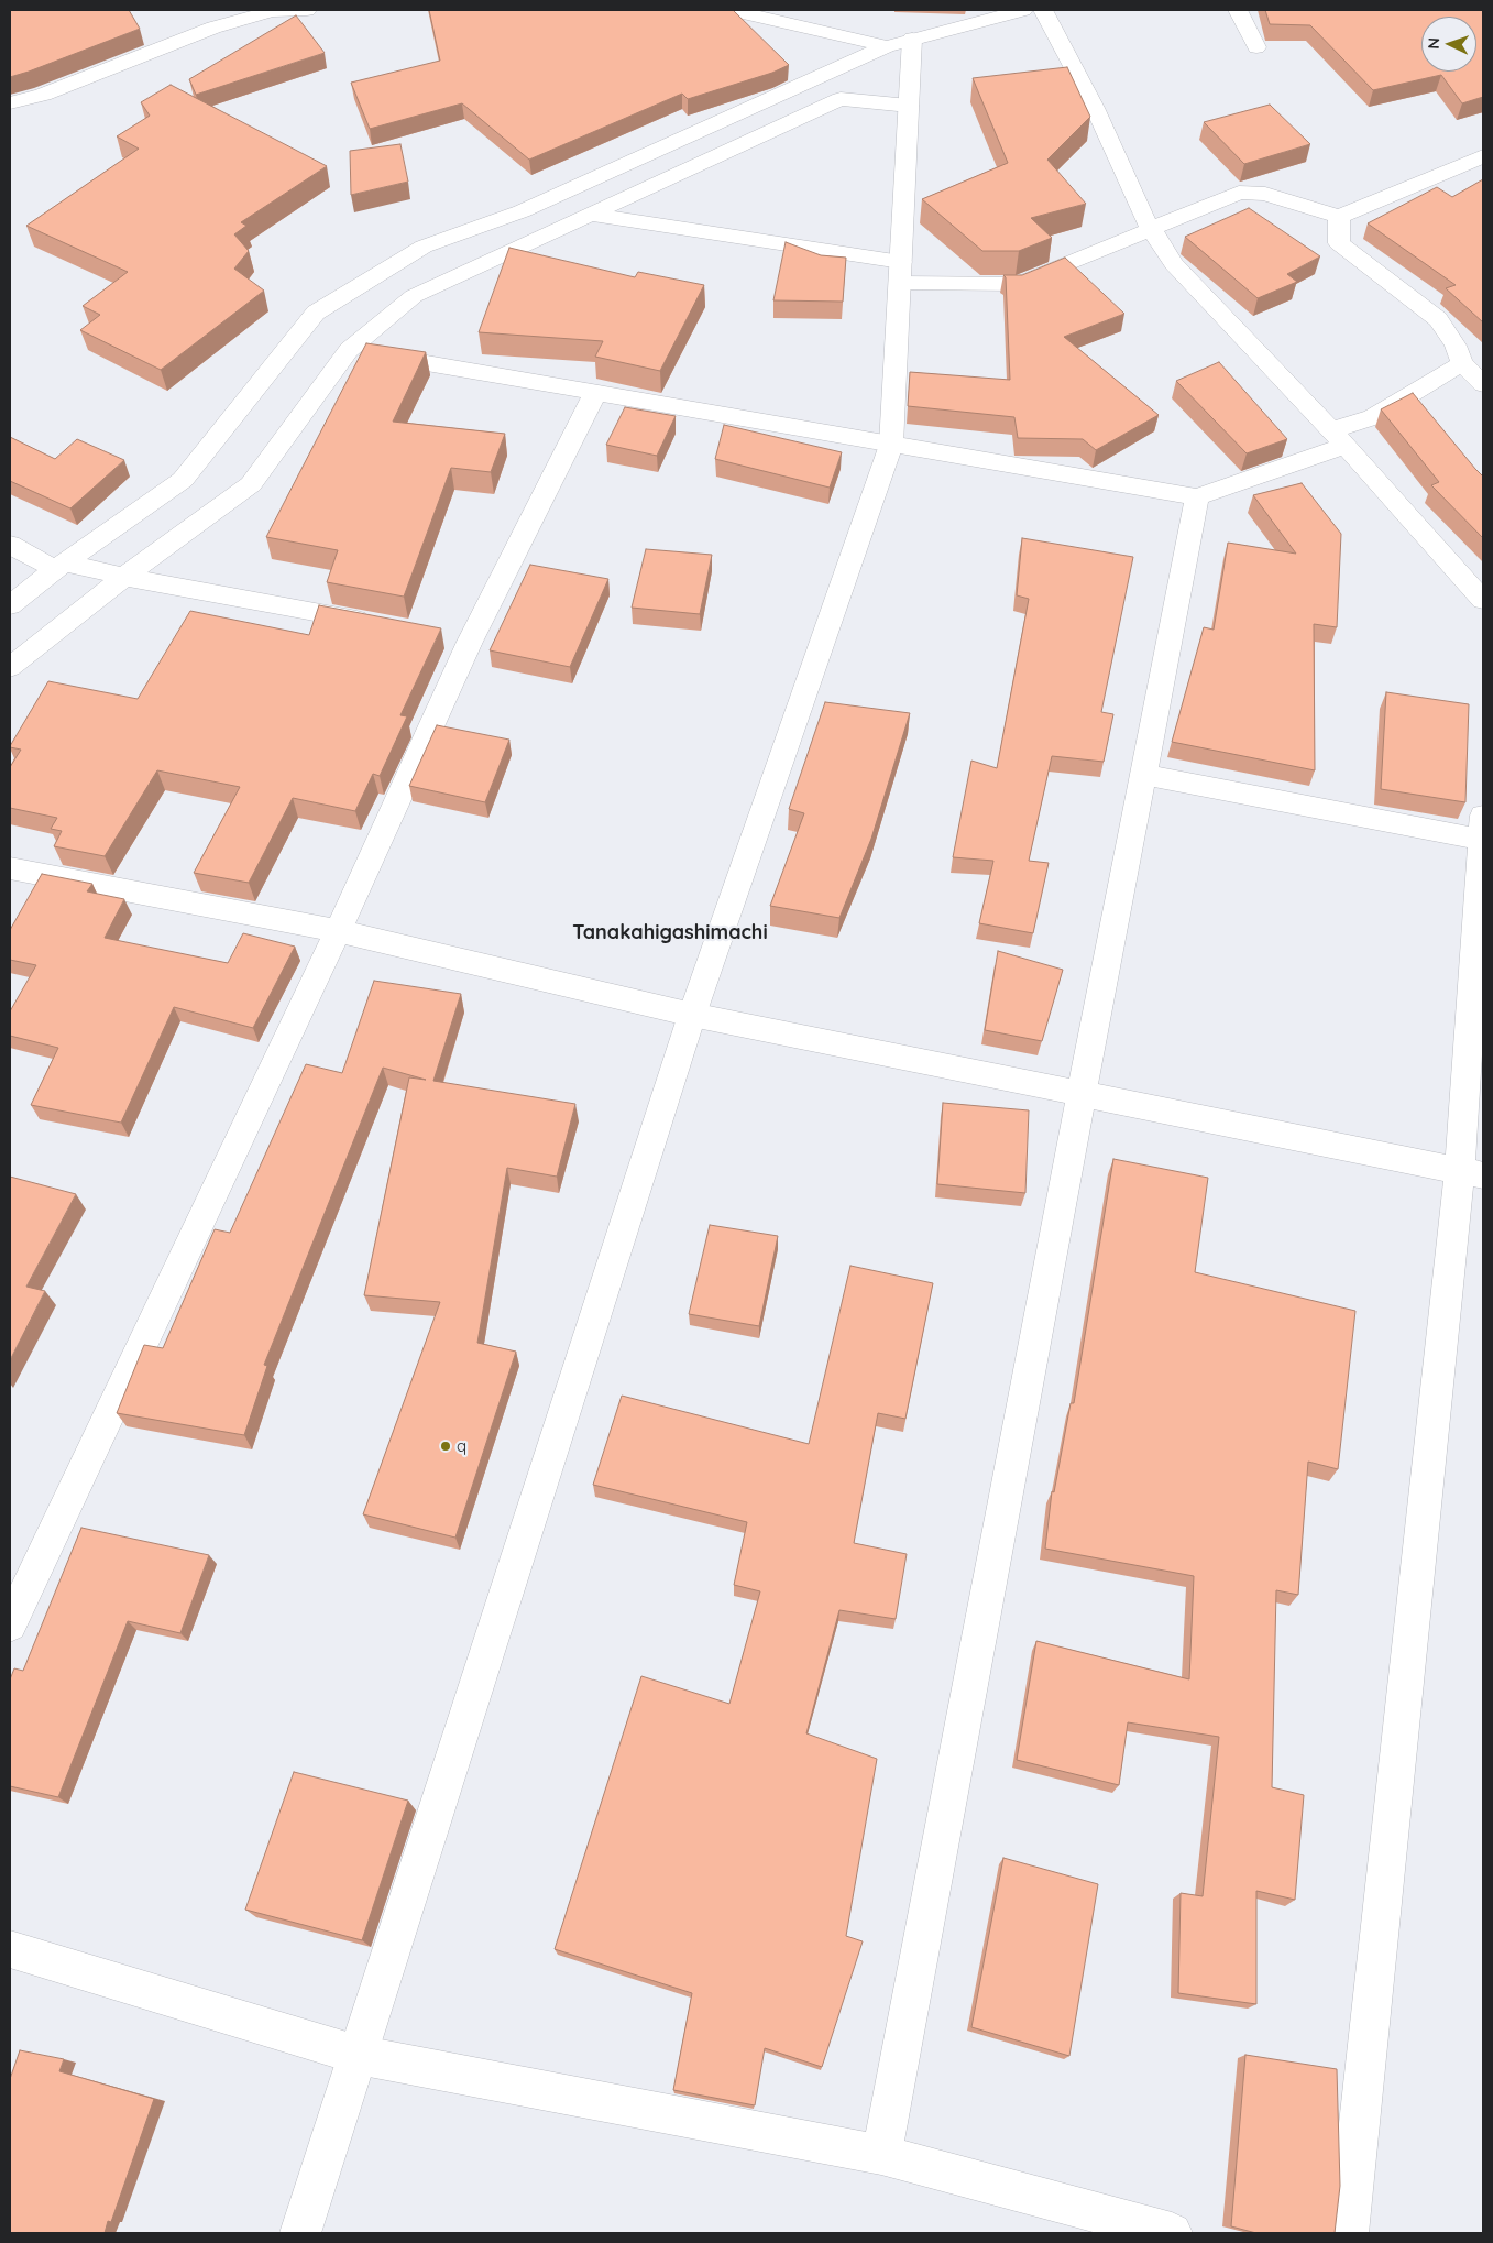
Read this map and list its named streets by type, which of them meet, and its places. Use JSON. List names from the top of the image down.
{
  "districts": ["Tanakahigashimachi"],
  "places": ["q"],
  "north": "left"
}
